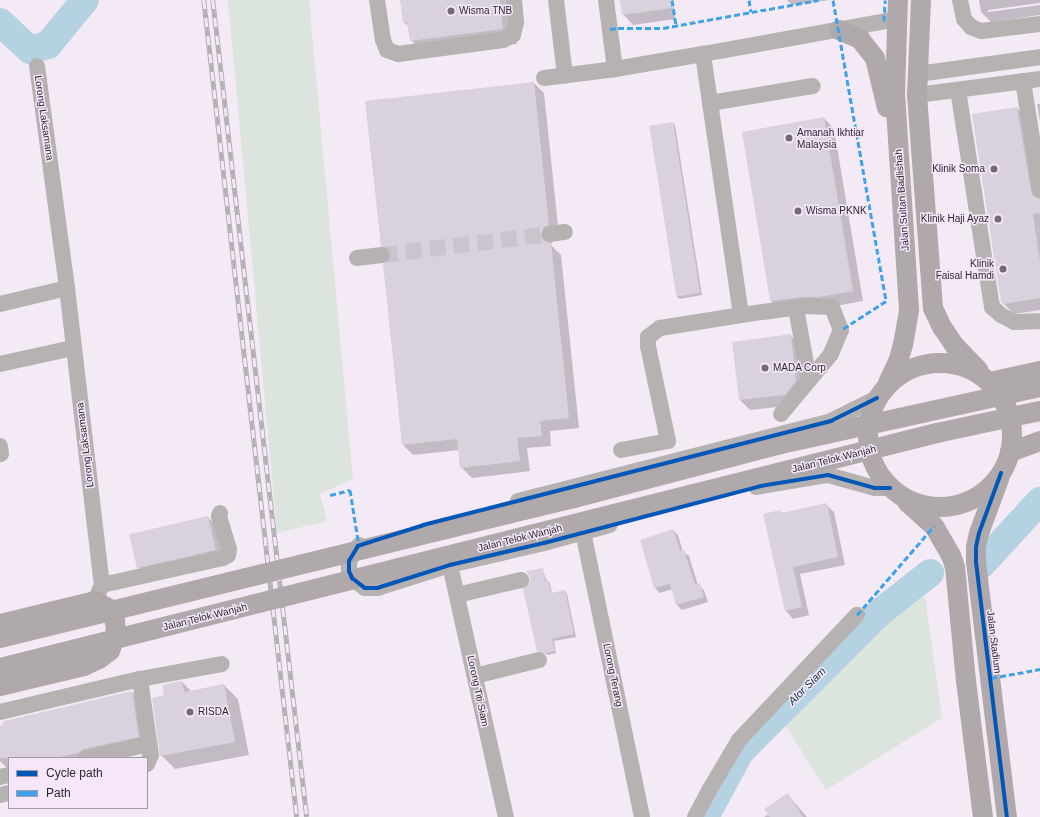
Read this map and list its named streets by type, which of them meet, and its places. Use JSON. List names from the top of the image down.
{
  "streets": {
    "main road": ["Jalan Sultan Badlishah", "Jalan Telok Wanjah", "Jalan Stadium"],
    "street": ["Lorong Laksamana", "Lorong Terang", "Lorong Titi Siam"]
  },
  "water": ["Alor Siam"],
  "places": [
    "Wisma TNB",
    "Amanah Ikhtiar Malaysia",
    "Klinik Soma",
    "Wisma PKNK",
    "Klinik Haji Ayaz",
    "Klinik Faisal Hamdi",
    "MADA Corp",
    "RISDA"
  ],
  "legend": ["Cycle path", "Path"]
}
